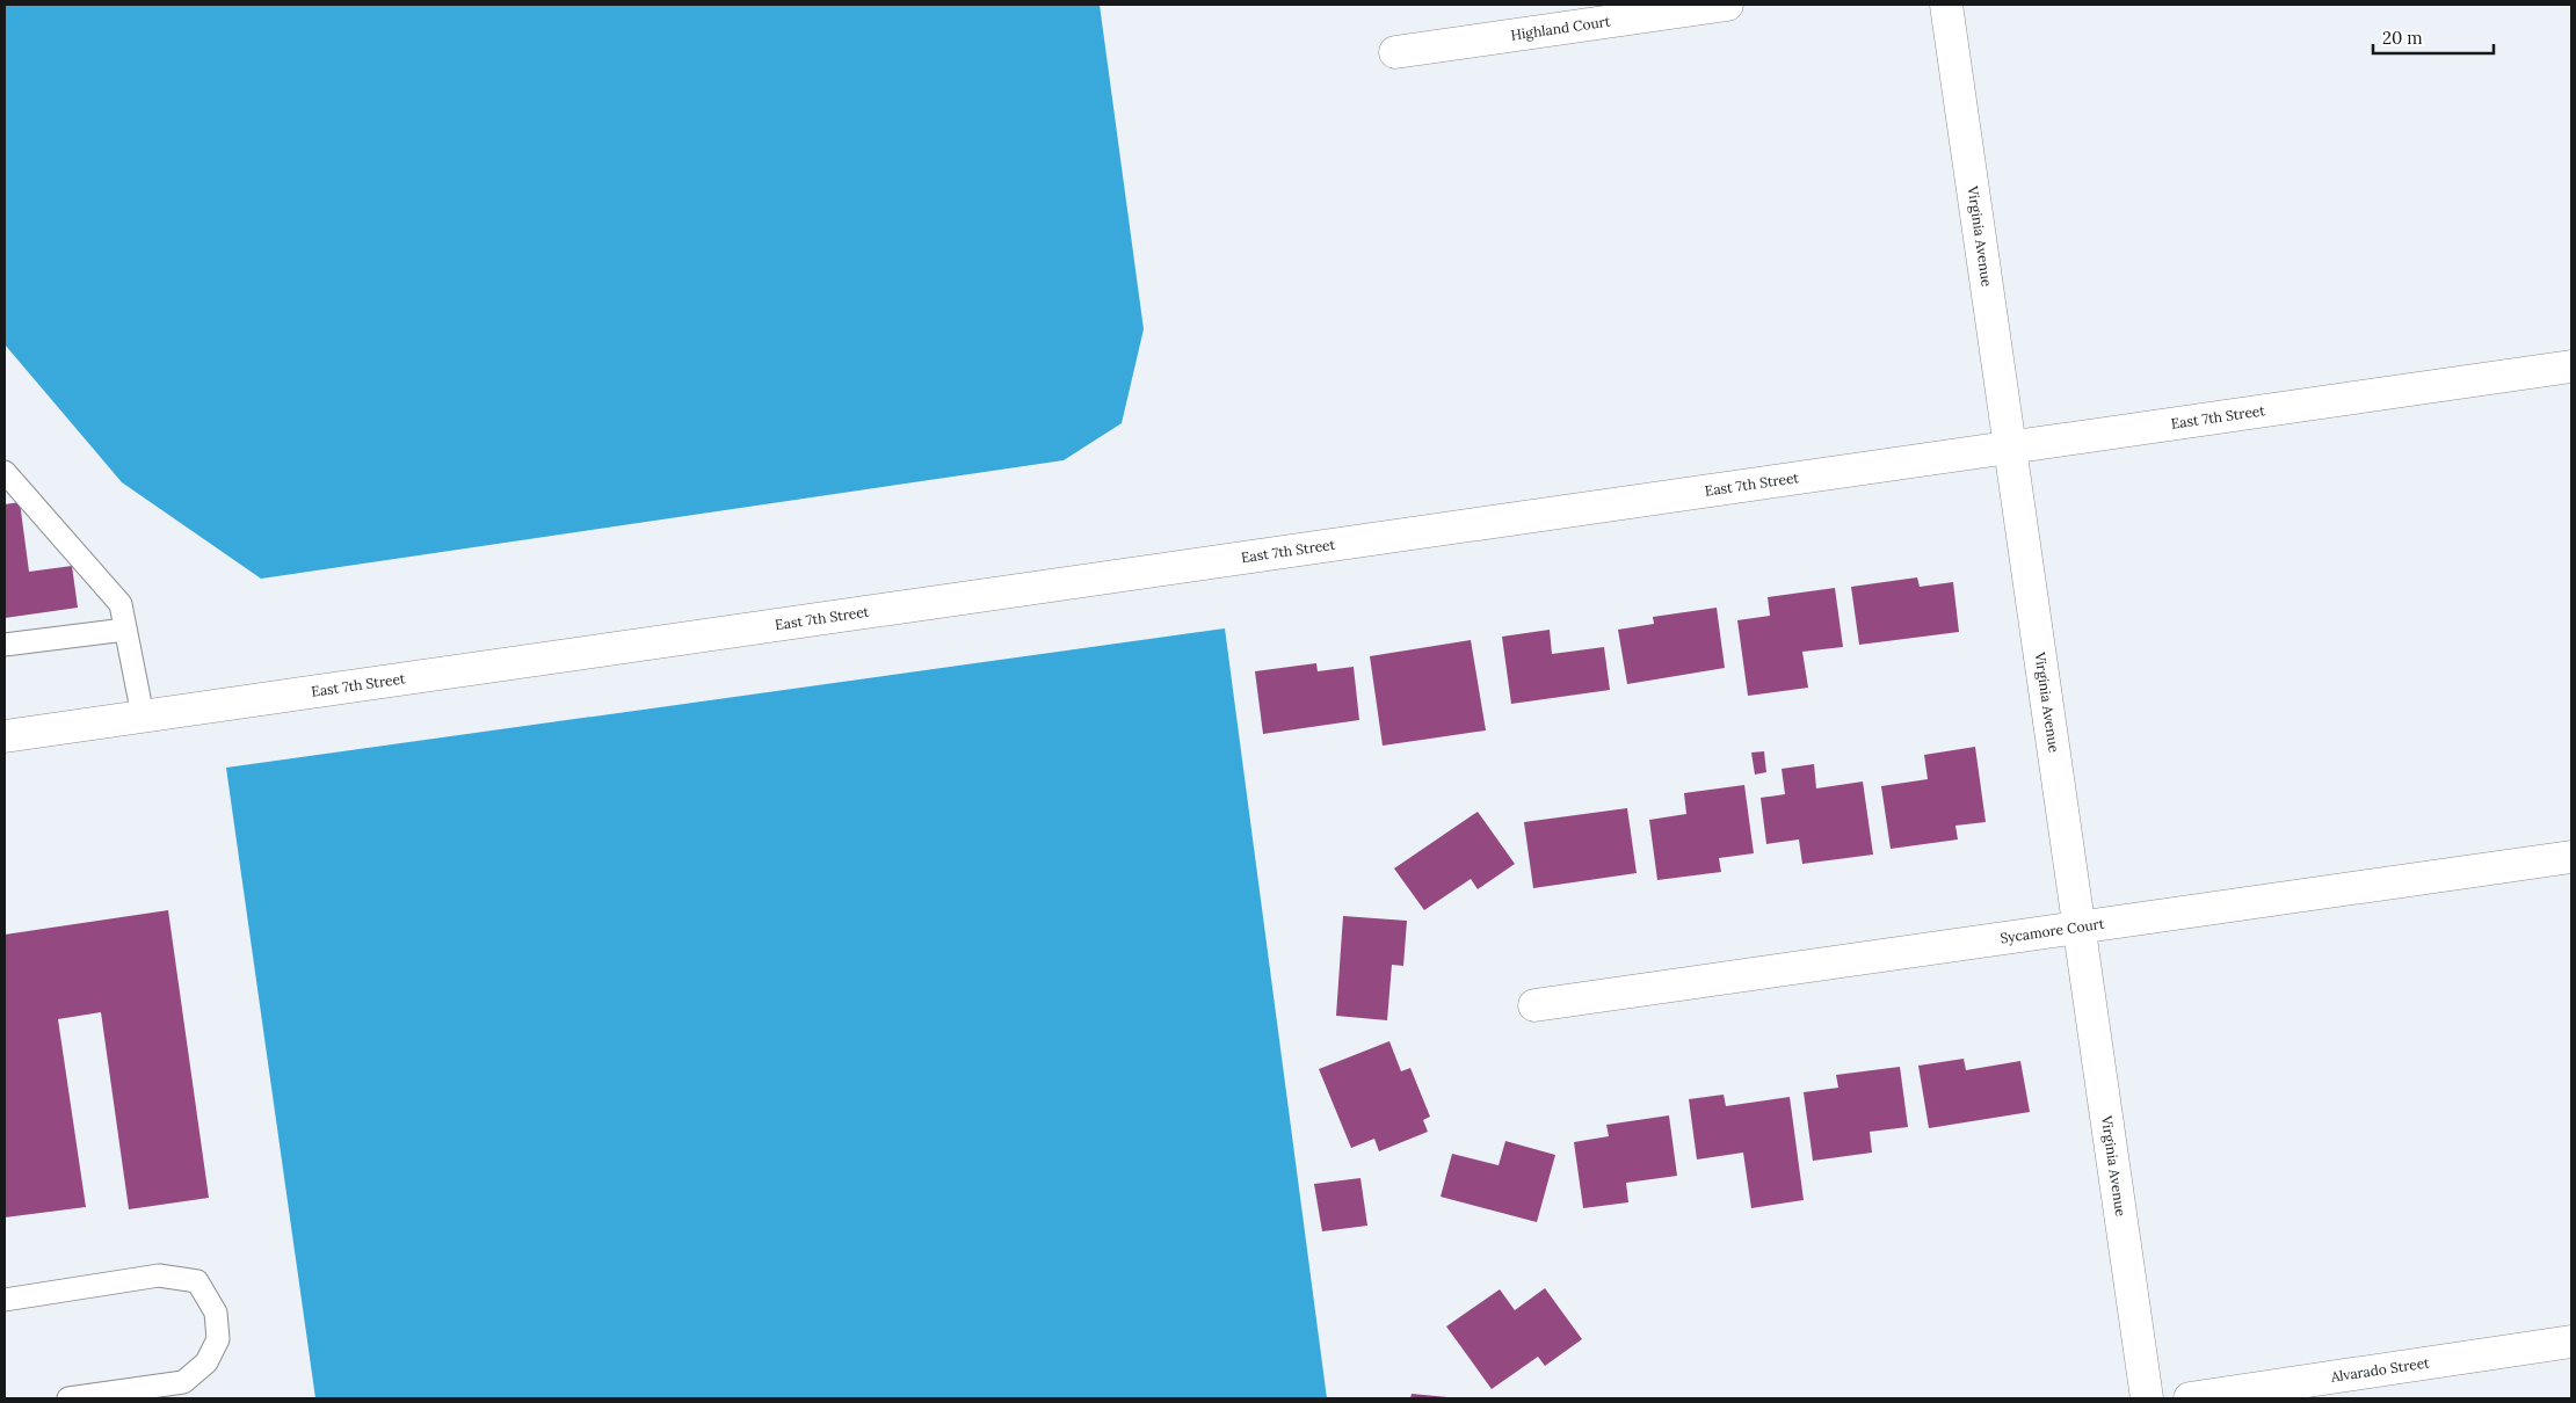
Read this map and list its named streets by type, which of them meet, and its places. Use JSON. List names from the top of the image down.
{
  "streets": {
    "street": [
      "Highland Court",
      "Virginia Avenue",
      "East 7th Street",
      "Sycamore Court",
      "Alvarado Street"
    ]
  },
  "crossings": [
    ["Virginia Avenue", "East 7th Street"],
    ["Virginia Avenue", "Sycamore Court"]
  ],
  "scale_bar": "20 m"
}
